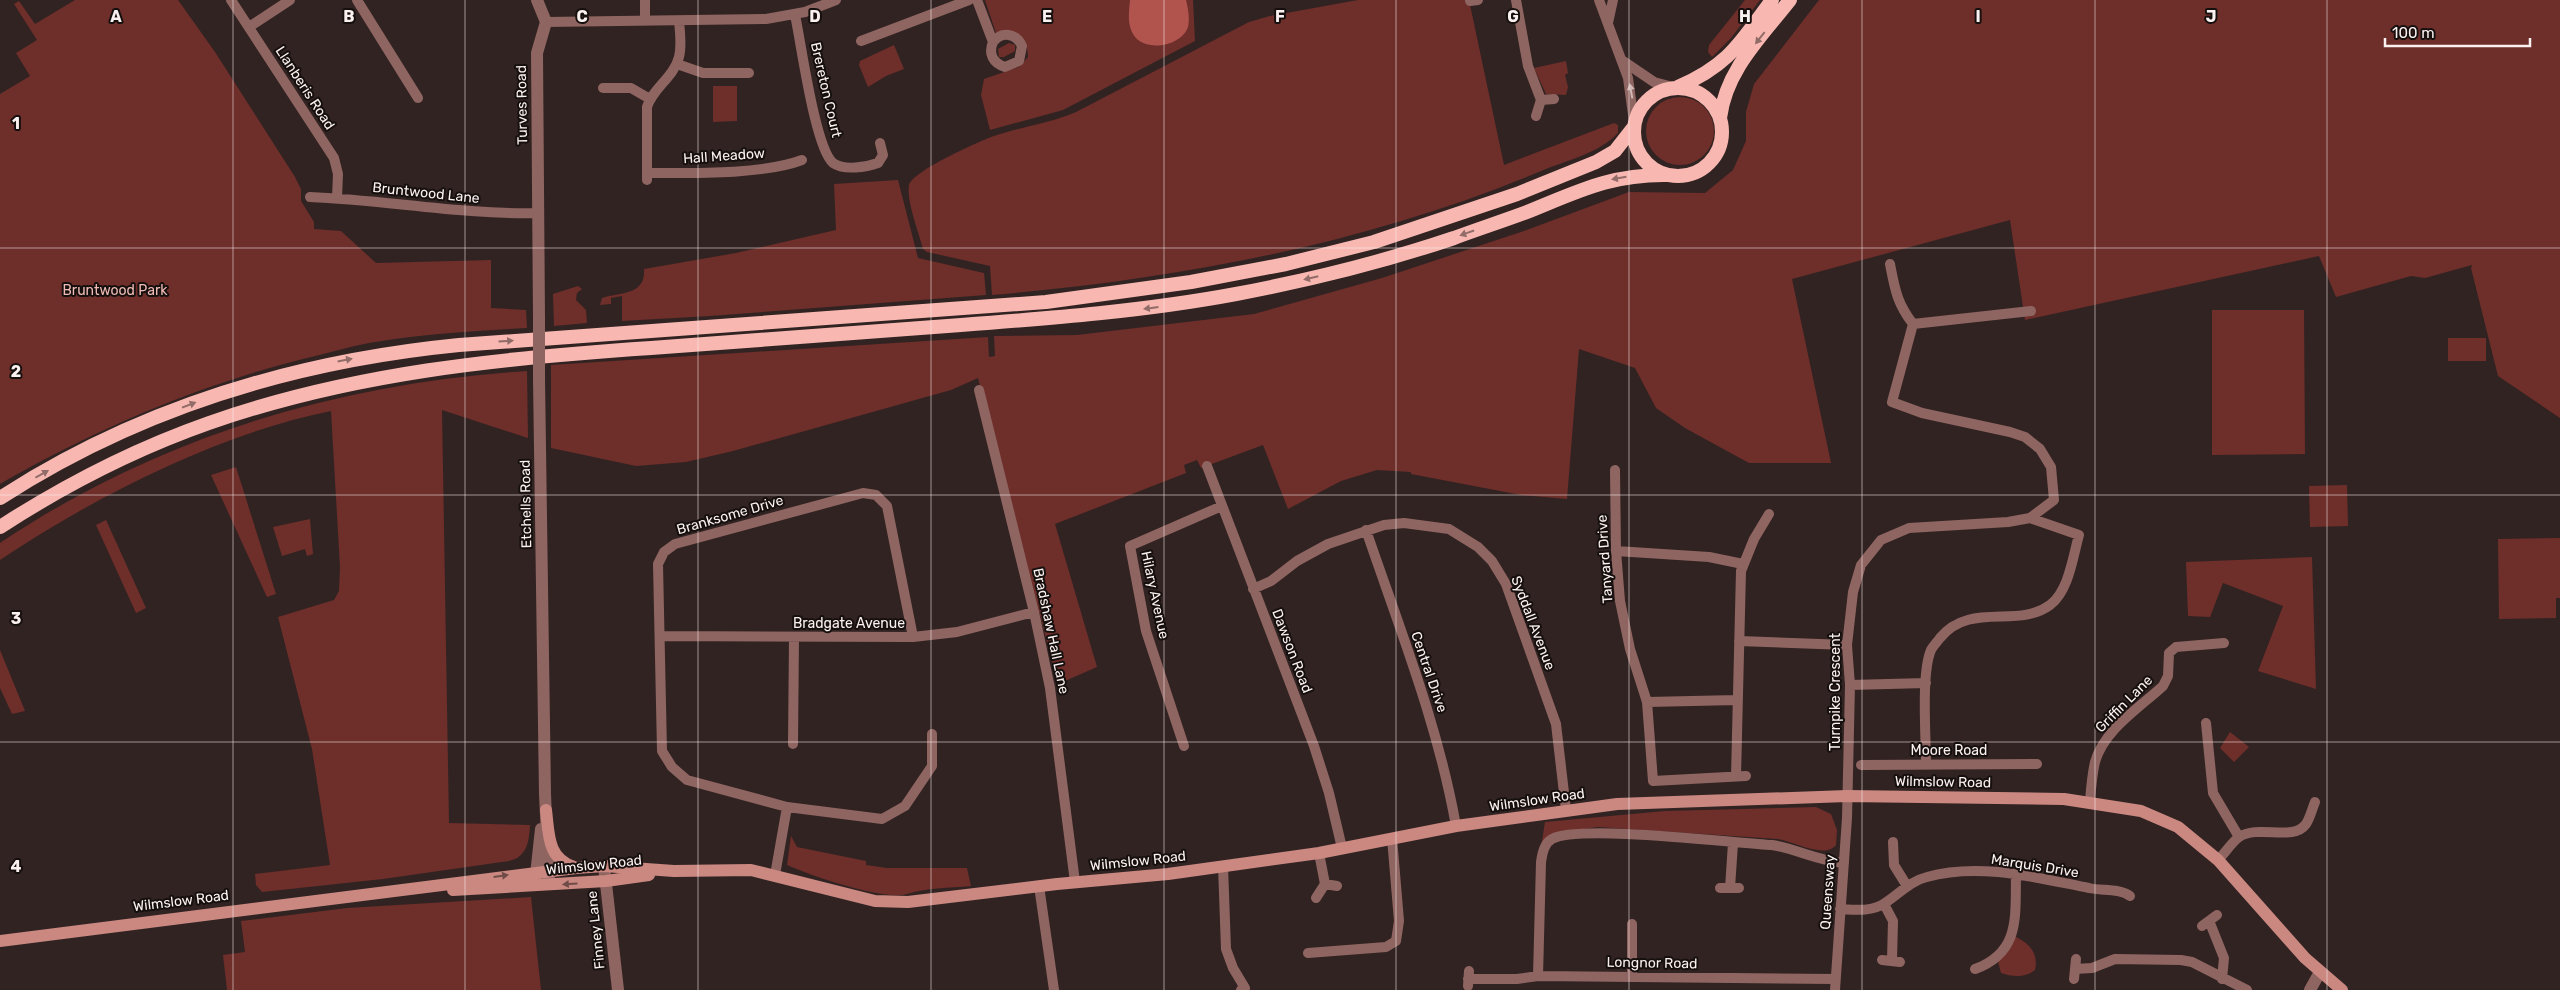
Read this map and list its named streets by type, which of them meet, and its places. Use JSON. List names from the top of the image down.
{
  "streets": {
    "main road": ["Wilmslow Road"],
    "street": [
      "Llanberis Road",
      "Brereton Court",
      "Turves Road",
      "Hall Meadow",
      "Bruntwood Lane",
      "Etchells Road",
      "Branksome Drive",
      "Tanyard Drive",
      "Hilary Avenue",
      "Bradgate Avenue",
      "Syddall Avenue",
      "Bradshaw Hall Lane",
      "Dawson Road",
      "Central Drive",
      "Turnpike Crescent",
      "Griffin Lane",
      "Moore Road",
      "Marquis Drive",
      "Queensway",
      "Finney Lane",
      "Longnor Road"
    ]
  },
  "crossings": [
    ["Llanberis Road", "Bruntwood Lane"],
    ["Turves Road", "Bruntwood Lane"],
    ["Turves Road", "Etchells Road"],
    ["Bruntwood Lane", "Etchells Road"],
    ["Etchells Road", "Wilmslow Road"],
    ["Branksome Drive", "Bradgate Avenue"],
    ["Hilary Avenue", "Dawson Road"],
    ["Bradgate Avenue", "Bradshaw Hall Lane"],
    ["Syddall Avenue", "Dawson Road"],
    ["Syddall Avenue", "Central Drive"],
    ["Syddall Avenue", "Wilmslow Road"],
    ["Bradshaw Hall Lane", "Wilmslow Road"],
    ["Dawson Road", "Wilmslow Road"],
    ["Central Drive", "Wilmslow Road"],
    ["Turnpike Crescent", "Wilmslow Road"],
    ["Turnpike Crescent", "Queensway"],
    ["Griffin Lane", "Wilmslow Road"],
    ["Wilmslow Road", "Queensway"],
    ["Wilmslow Road", "Finney Lane"],
    ["Marquis Drive", "Queensway"],
    ["Queensway", "Longnor Road"]
  ],
  "parks": ["Bruntwood Park"],
  "scale_bar": "100 m",
  "grid": {
    "columns": [
      "A",
      "B",
      "C",
      "D",
      "E",
      "F",
      "G",
      "H",
      "I",
      "J"
    ],
    "rows": [
      "1",
      "2",
      "3",
      "4"
    ]
  }
}
